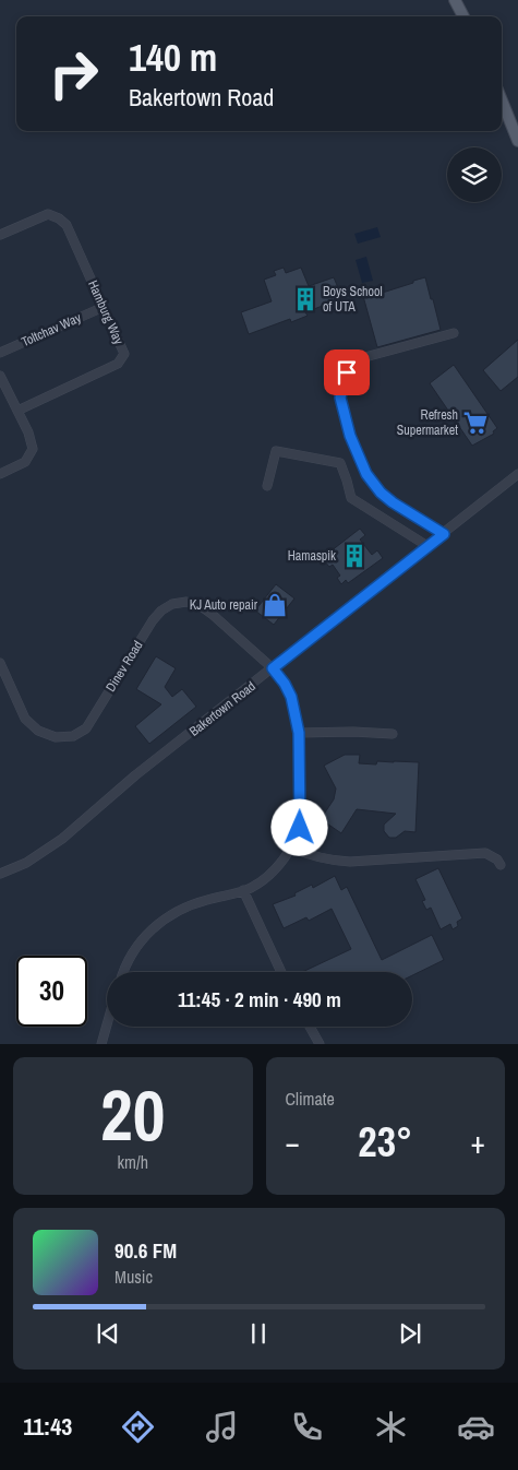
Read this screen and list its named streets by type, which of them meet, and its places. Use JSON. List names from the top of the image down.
{
  "streets": {
    "street": [
      "Hamburg Way",
      "Toltchav Way",
      "Dinev Road",
      "Bakertown Road"
    ]
  },
  "crossings": [
    ["Hamburg Way", "Toltchav Way"],
    ["Dinev Road", "Bakertown Road"]
  ],
  "places": {
    "building": ["Boys School of UTA", "Hamaspik"],
    "supermarket": ["Refresh Supermarket"],
    "shop": ["KJ Auto repair"]
  },
  "page": {
    "turn": ["140 m", "Bakertown Road"],
    "limit": "30",
    "trip": "11:45 · 2 min · 490 m",
    "tile": [
      ["20", "km/h"],
      "Climate"
    ],
    "heat": ["−", "23°", "+"],
    "song": ["90.6 FM", "Music"],
    "tabs": "11:43"
  }
}
